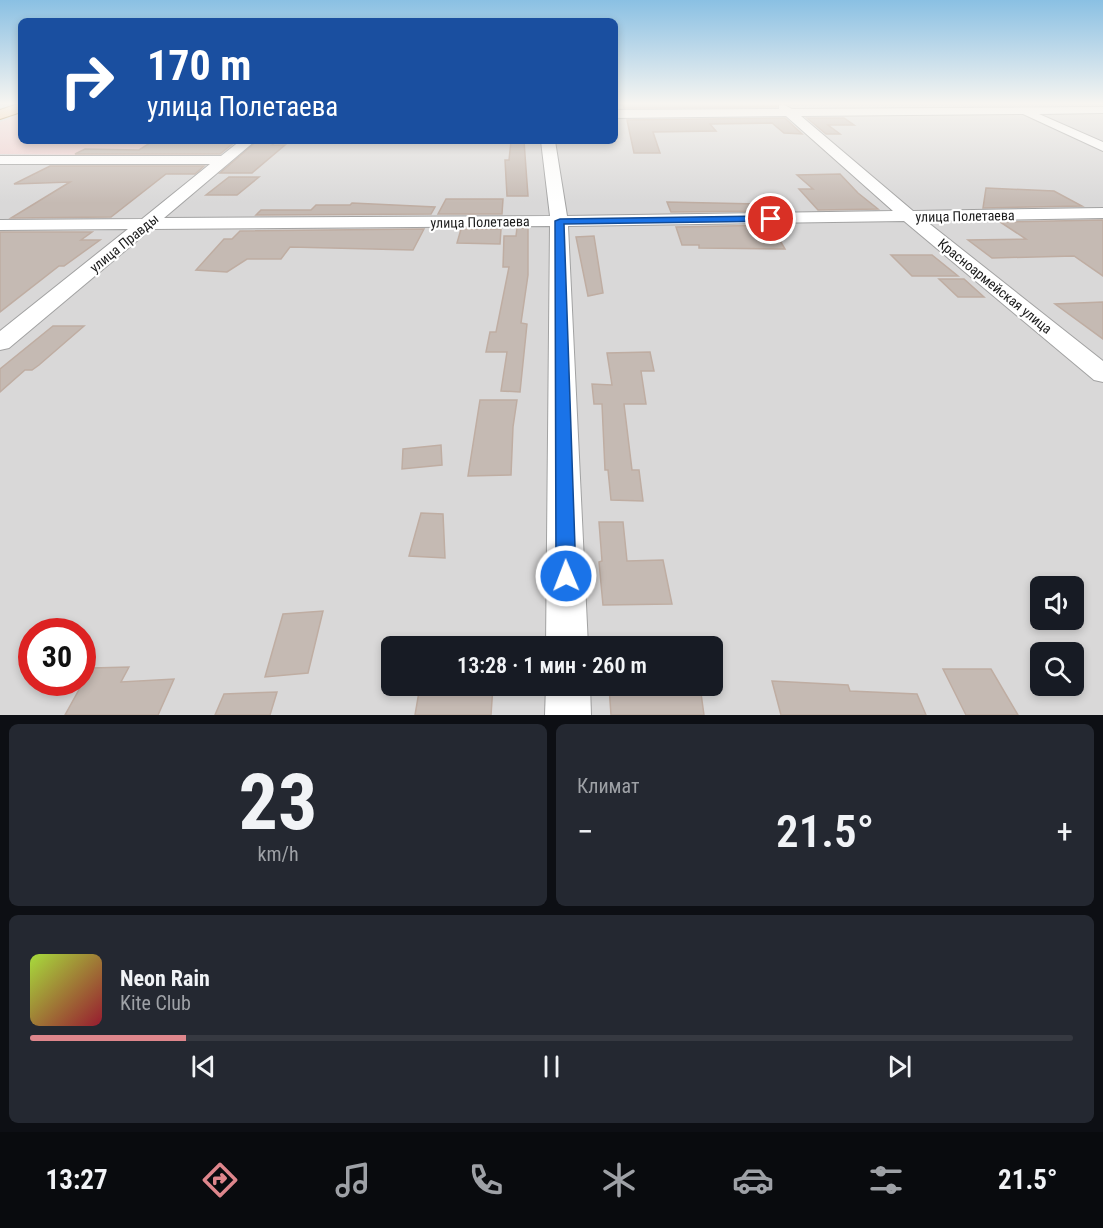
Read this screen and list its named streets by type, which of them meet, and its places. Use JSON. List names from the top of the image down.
{
  "streets": {
    "street": ["улица Полетаева", "улица Правды", "Красноармейская улица"]
  },
  "crossings": [
    ["улица Полетаева", "улица Правды"],
    ["улица Полетаева", "Красноармейская улица"]
  ],
  "page": {
    "turn": ["170 m", "улица Полетаева"],
    "limit": "30",
    "trip": "13:28 · 1 мин · 260 m",
    "tile": [
      ["23", "km/h"],
      "Климат"
    ],
    "heat": ["−", "21.5°", "+"],
    "song": ["Neon Rain", "Kite Club"],
    "tabs": ["13:27", "21.5°"]
  }
}
